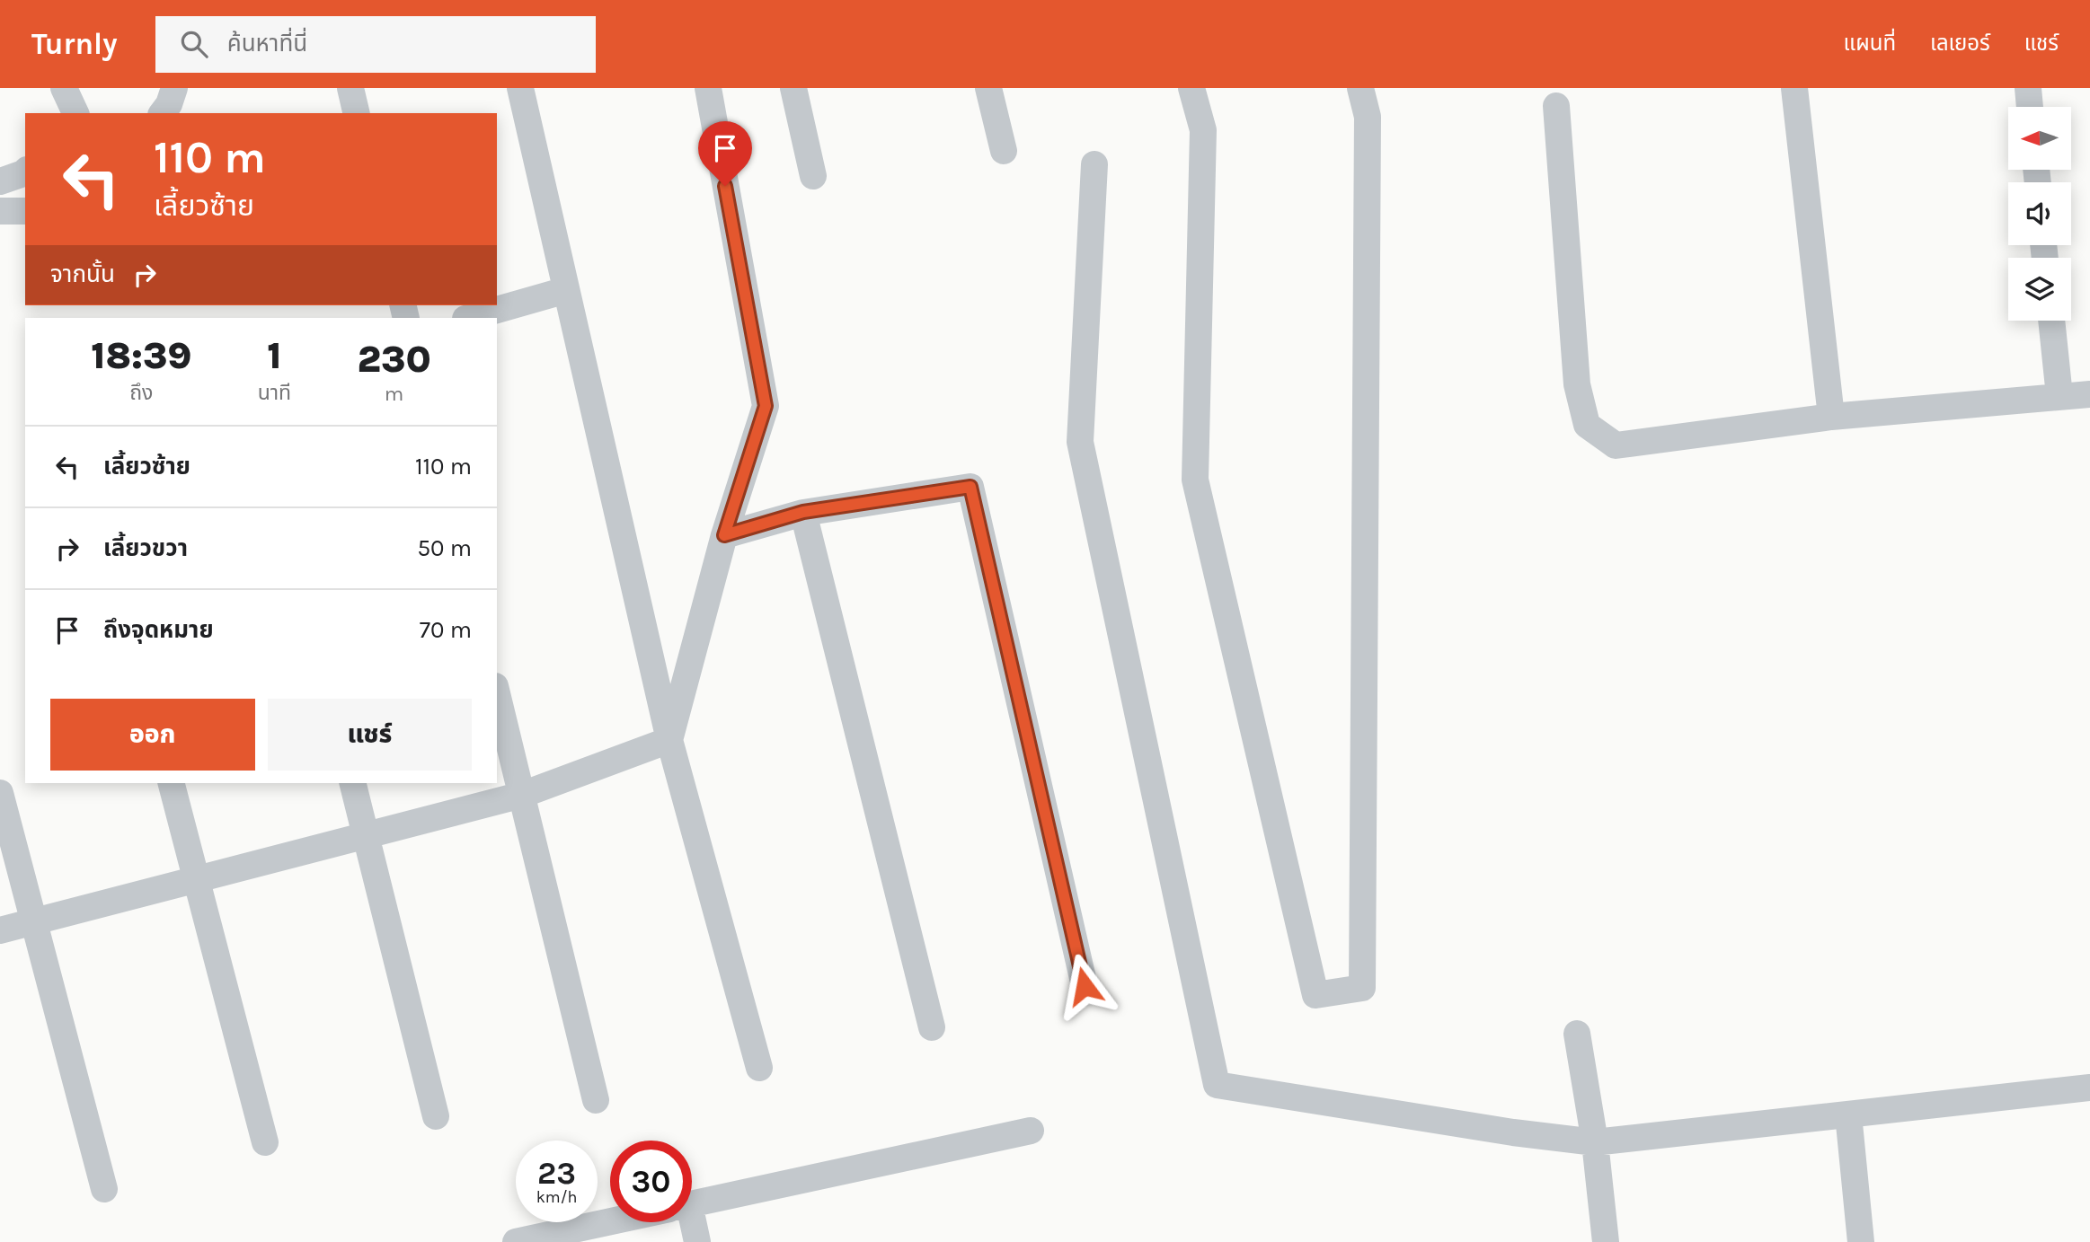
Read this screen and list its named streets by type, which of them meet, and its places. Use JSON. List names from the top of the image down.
{
  "north": "left",
  "page": {
    "header": "Turnly",
    "search": "ค้นหาที่นี่",
    "nav": ["แผนที่", "เลเยอร์", "แชร์"],
    "turn": ["110 m", "เลี้ยวซ้าย"],
    "then": "จากนั้น",
    "eta": [
      "18:39",
      "ถึง",
      "1",
      "นาที",
      "230",
      "m"
    ],
    "list": [
      {
        "name": "เลี้ยวซ้าย",
        "value": "110 m"
      },
      {
        "name": "เลี้ยวขวา",
        "value": "50 m"
      },
      {
        "name": "ถึงจุดหมาย",
        "value": "70 m"
      }
    ],
    "buttons": ["ออก", "แชร์"],
    "speed": "23 km/h",
    "limit": "30"
  }
}
